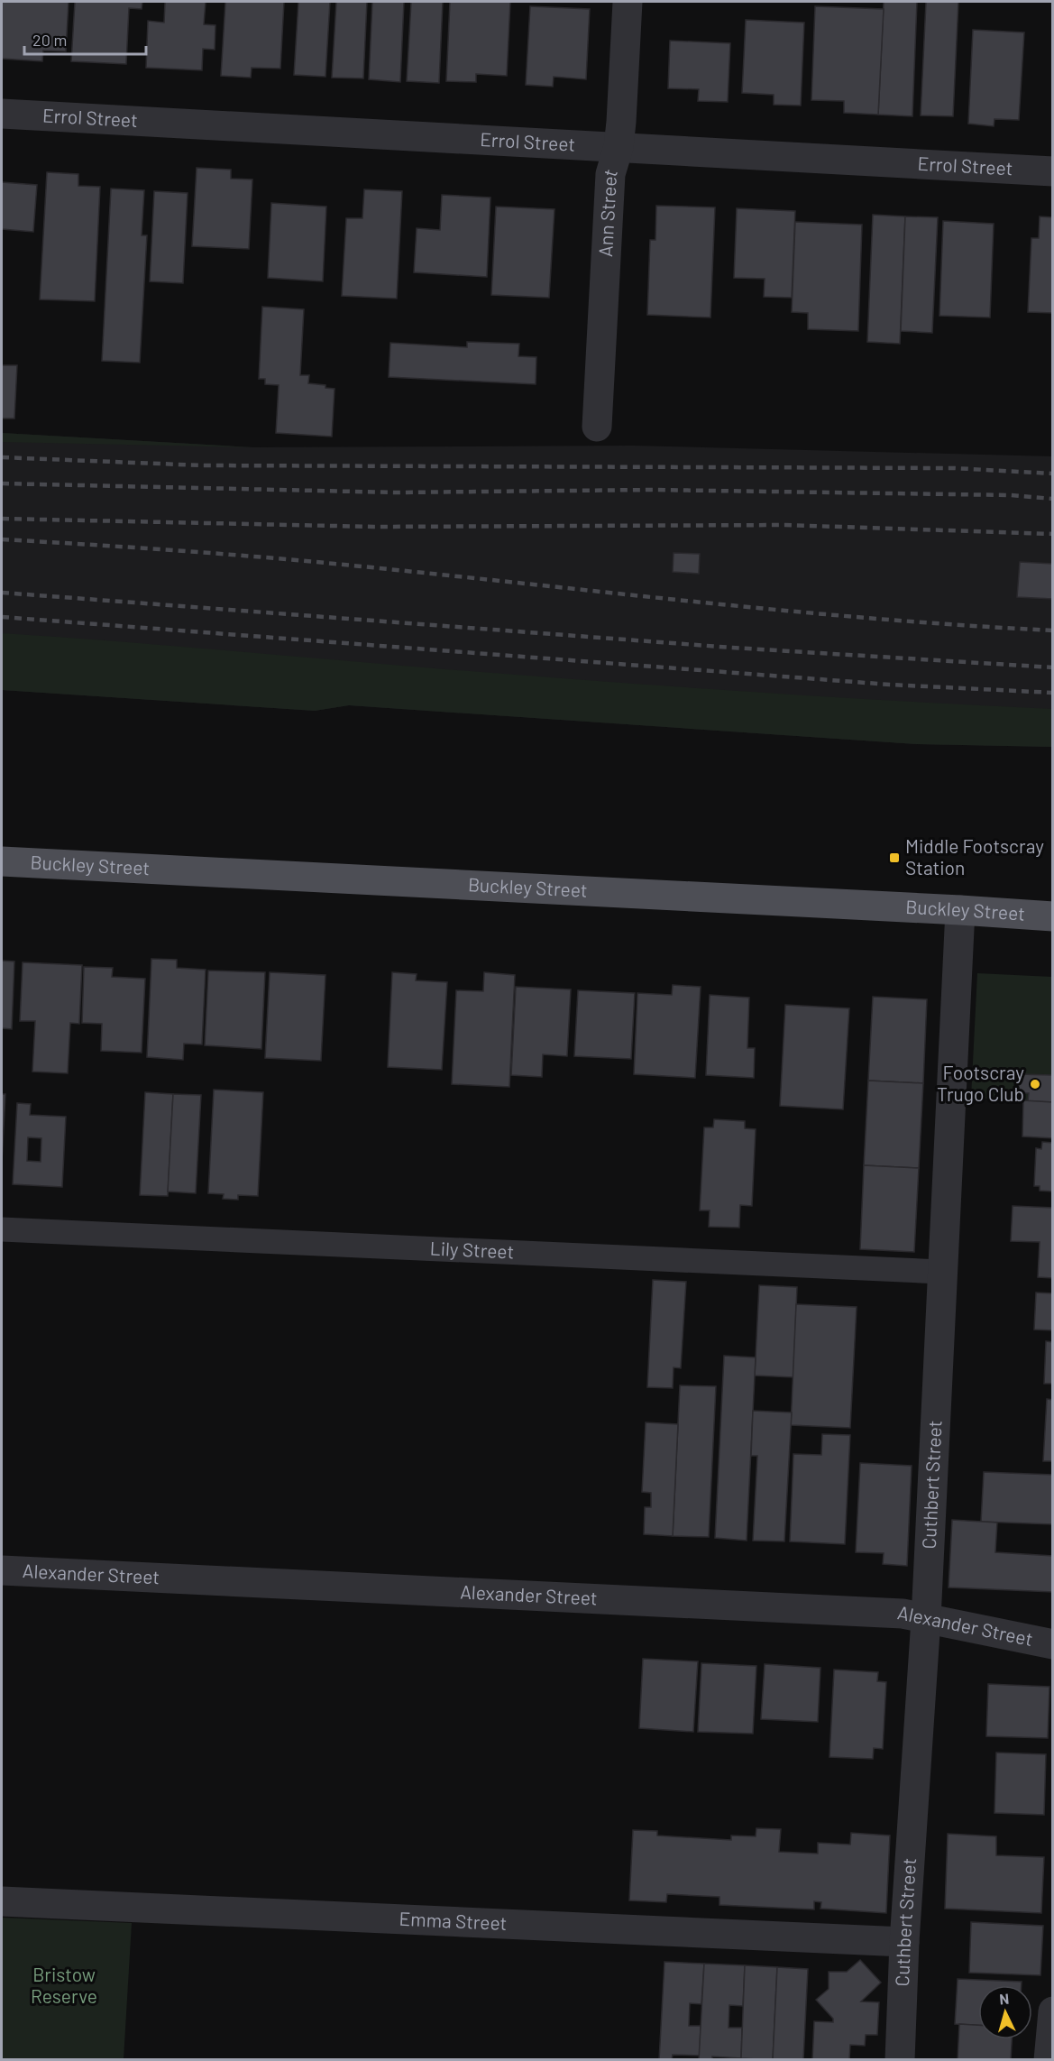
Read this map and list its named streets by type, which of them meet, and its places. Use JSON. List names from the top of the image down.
{
  "streets": {
    "main road": ["Buckley Street"],
    "street": [
      "Errol Street",
      "Ann Street",
      "Cuthbert Street",
      "Alexander Street",
      "Emma Street"
    ],
    "lane": ["Lily Street"]
  },
  "crossings": [
    ["Errol Street", "Ann Street"],
    ["Buckley Street", "Cuthbert Street"],
    ["Lily Street", "Cuthbert Street"],
    ["Cuthbert Street", "Alexander Street"],
    ["Cuthbert Street", "Emma Street"]
  ],
  "parks": ["Bristow Reserve"],
  "places": {
    "transit": ["Middle Footscray Station"],
    "other": ["Footscray Trugo Club"]
  },
  "scale_bar": "20 m",
  "north": "top"
}
